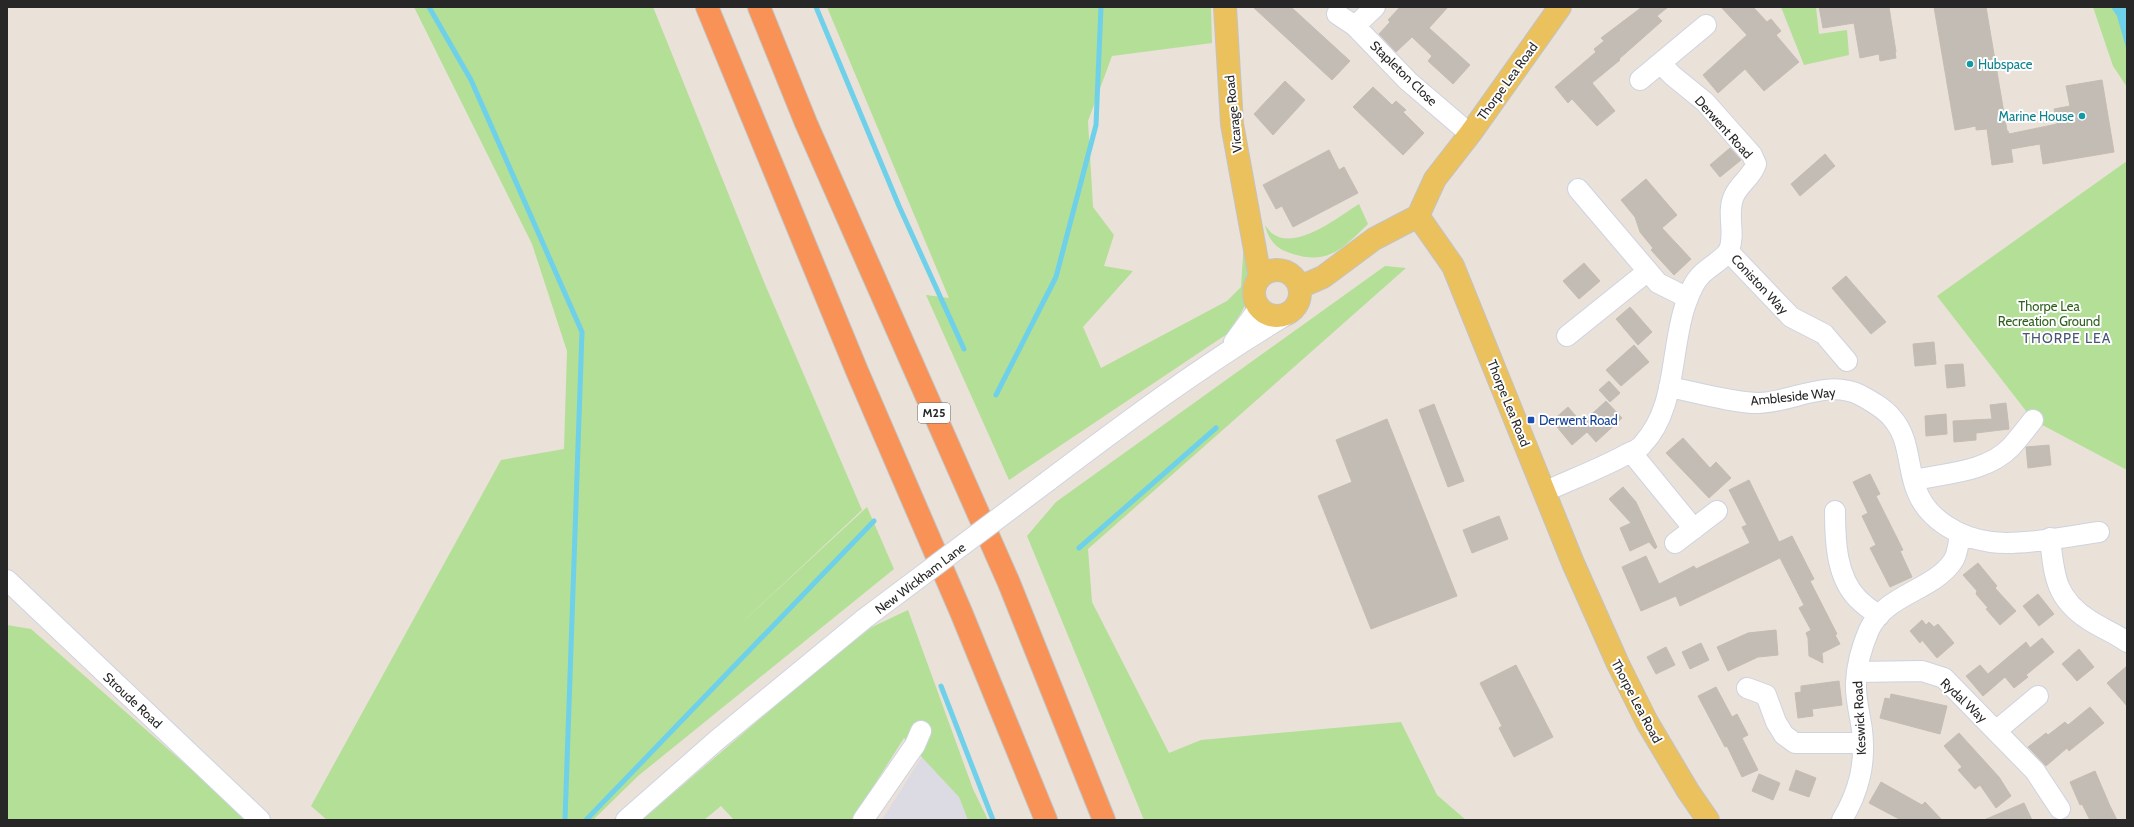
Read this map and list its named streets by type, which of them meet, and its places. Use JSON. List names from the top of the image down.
{
  "streets": {
    "highway": ["M25"],
    "main road": ["Thorpe Lea Road", "Vicarage Road"],
    "street": [
      "Stapleton Close",
      "Derwent Road",
      "Coniston Way",
      "Ambleside Way",
      "New Wickham Lane",
      "Stroude Road",
      "Rydal Way",
      "Keswick Road"
    ]
  },
  "crossings": [
    ["Stapleton Close", "Thorpe Lea Road"],
    ["Vicarage Road", "New Wickham Lane"],
    ["Derwent Road", "Coniston Way"],
    ["Ambleside Way", "Keswick Road"],
    ["Rydal Way", "Keswick Road"]
  ],
  "districts": ["THORPE LEA"],
  "parks": ["Thorpe Lea Recreation Ground"],
  "places": {
    "other": ["Hubspace", "Marine House"],
    "transit": ["Derwent Road"]
  }
}
